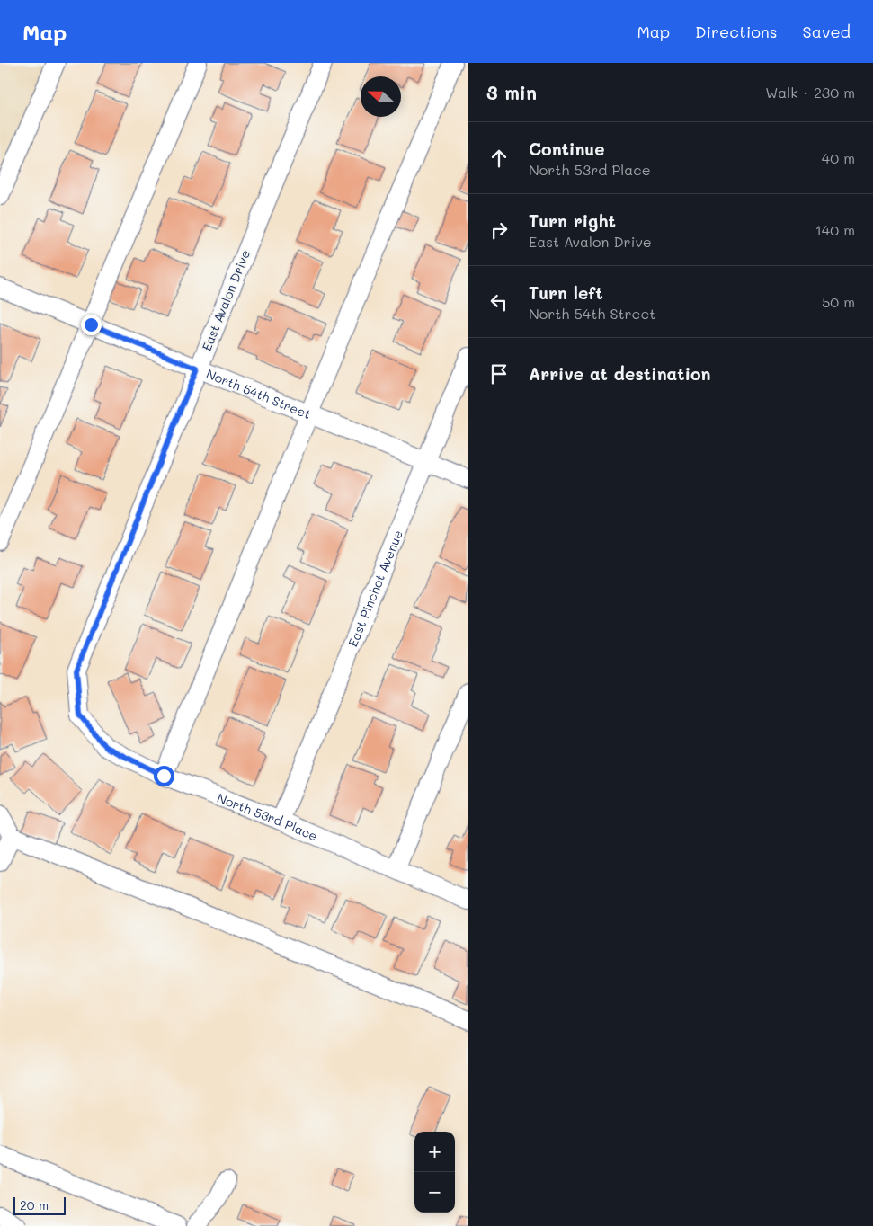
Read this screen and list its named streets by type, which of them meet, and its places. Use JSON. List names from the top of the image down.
{
  "streets": {
    "street": [
      "East Avalon Drive",
      "North 54th Street",
      "East Pinchot Avenue",
      "North 53rd Place"
    ]
  },
  "crossings": [
    ["East Avalon Drive", "North 54th Street"],
    ["East Avalon Drive", "North 53rd Place"],
    ["North 54th Street", "East Pinchot Avenue"],
    ["East Pinchot Avenue", "North 53rd Place"]
  ],
  "scale_bar": "20 m",
  "north": "left",
  "page": {
    "header": "Map",
    "nav": ["Map", "Directions", "Saved"],
    "heading": ["3 min", "Walk · 230 m"],
    "list": [
      ["Continue", "North 53rd Place", "40 m"],
      ["Turn right", "East Avalon Drive", "140 m"],
      ["Turn left", "North 54th Street", "50 m"],
      "Arrive at destination"
    ],
    "map_buttons": ["+", "−"],
    "scale": "20 m"
  }
}
